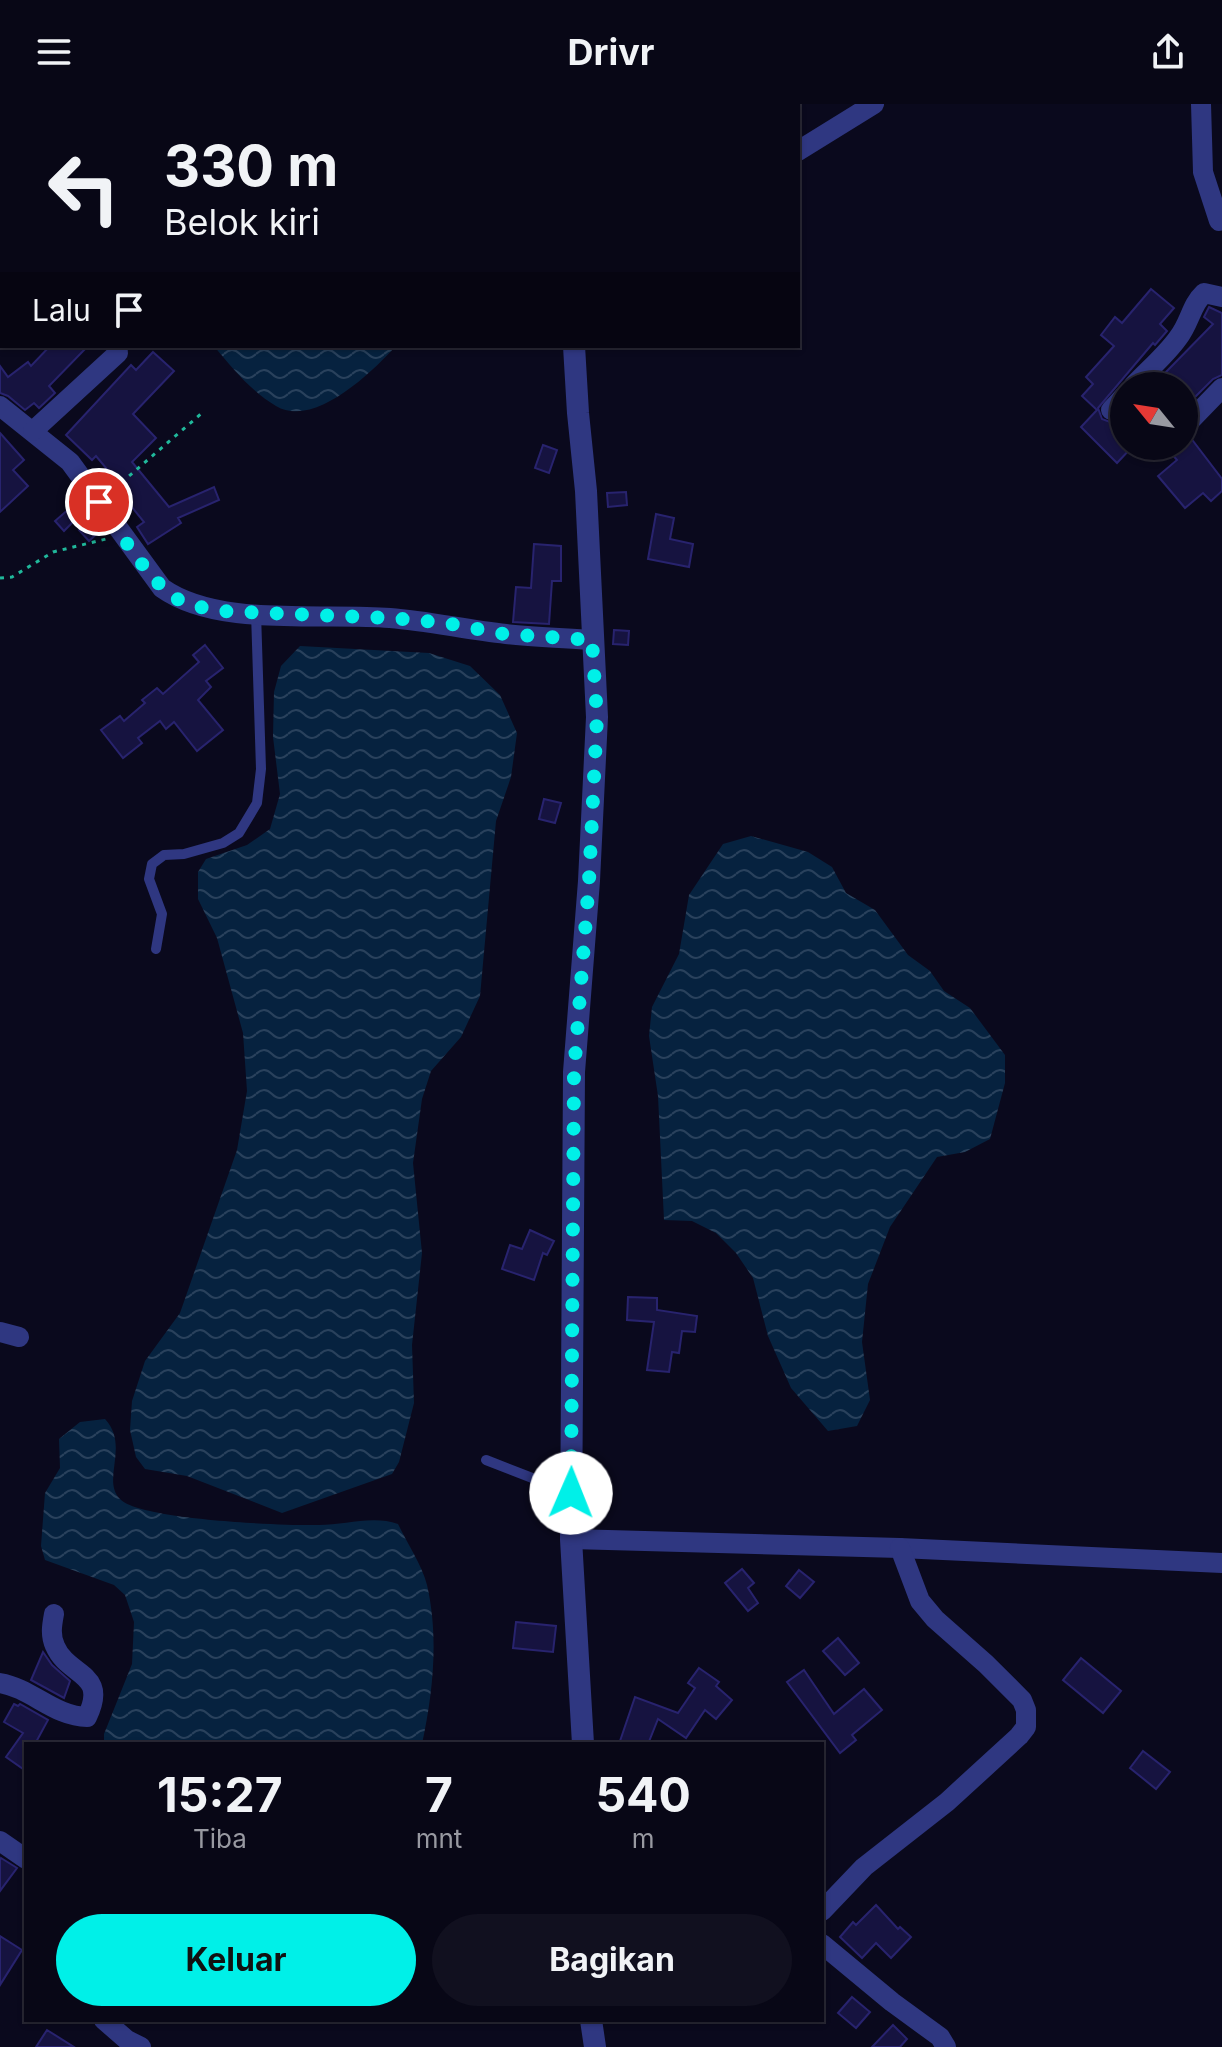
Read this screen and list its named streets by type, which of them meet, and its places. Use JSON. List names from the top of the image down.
{
  "north": "top left",
  "page": {
    "header": "Drivr",
    "turn": ["330 m", "Belok kiri"],
    "then": "Lalu",
    "eta": [
      "15:27",
      "Tiba",
      "7",
      "mnt",
      "540",
      "m"
    ],
    "buttons": ["Keluar", "Bagikan"]
  }
}
